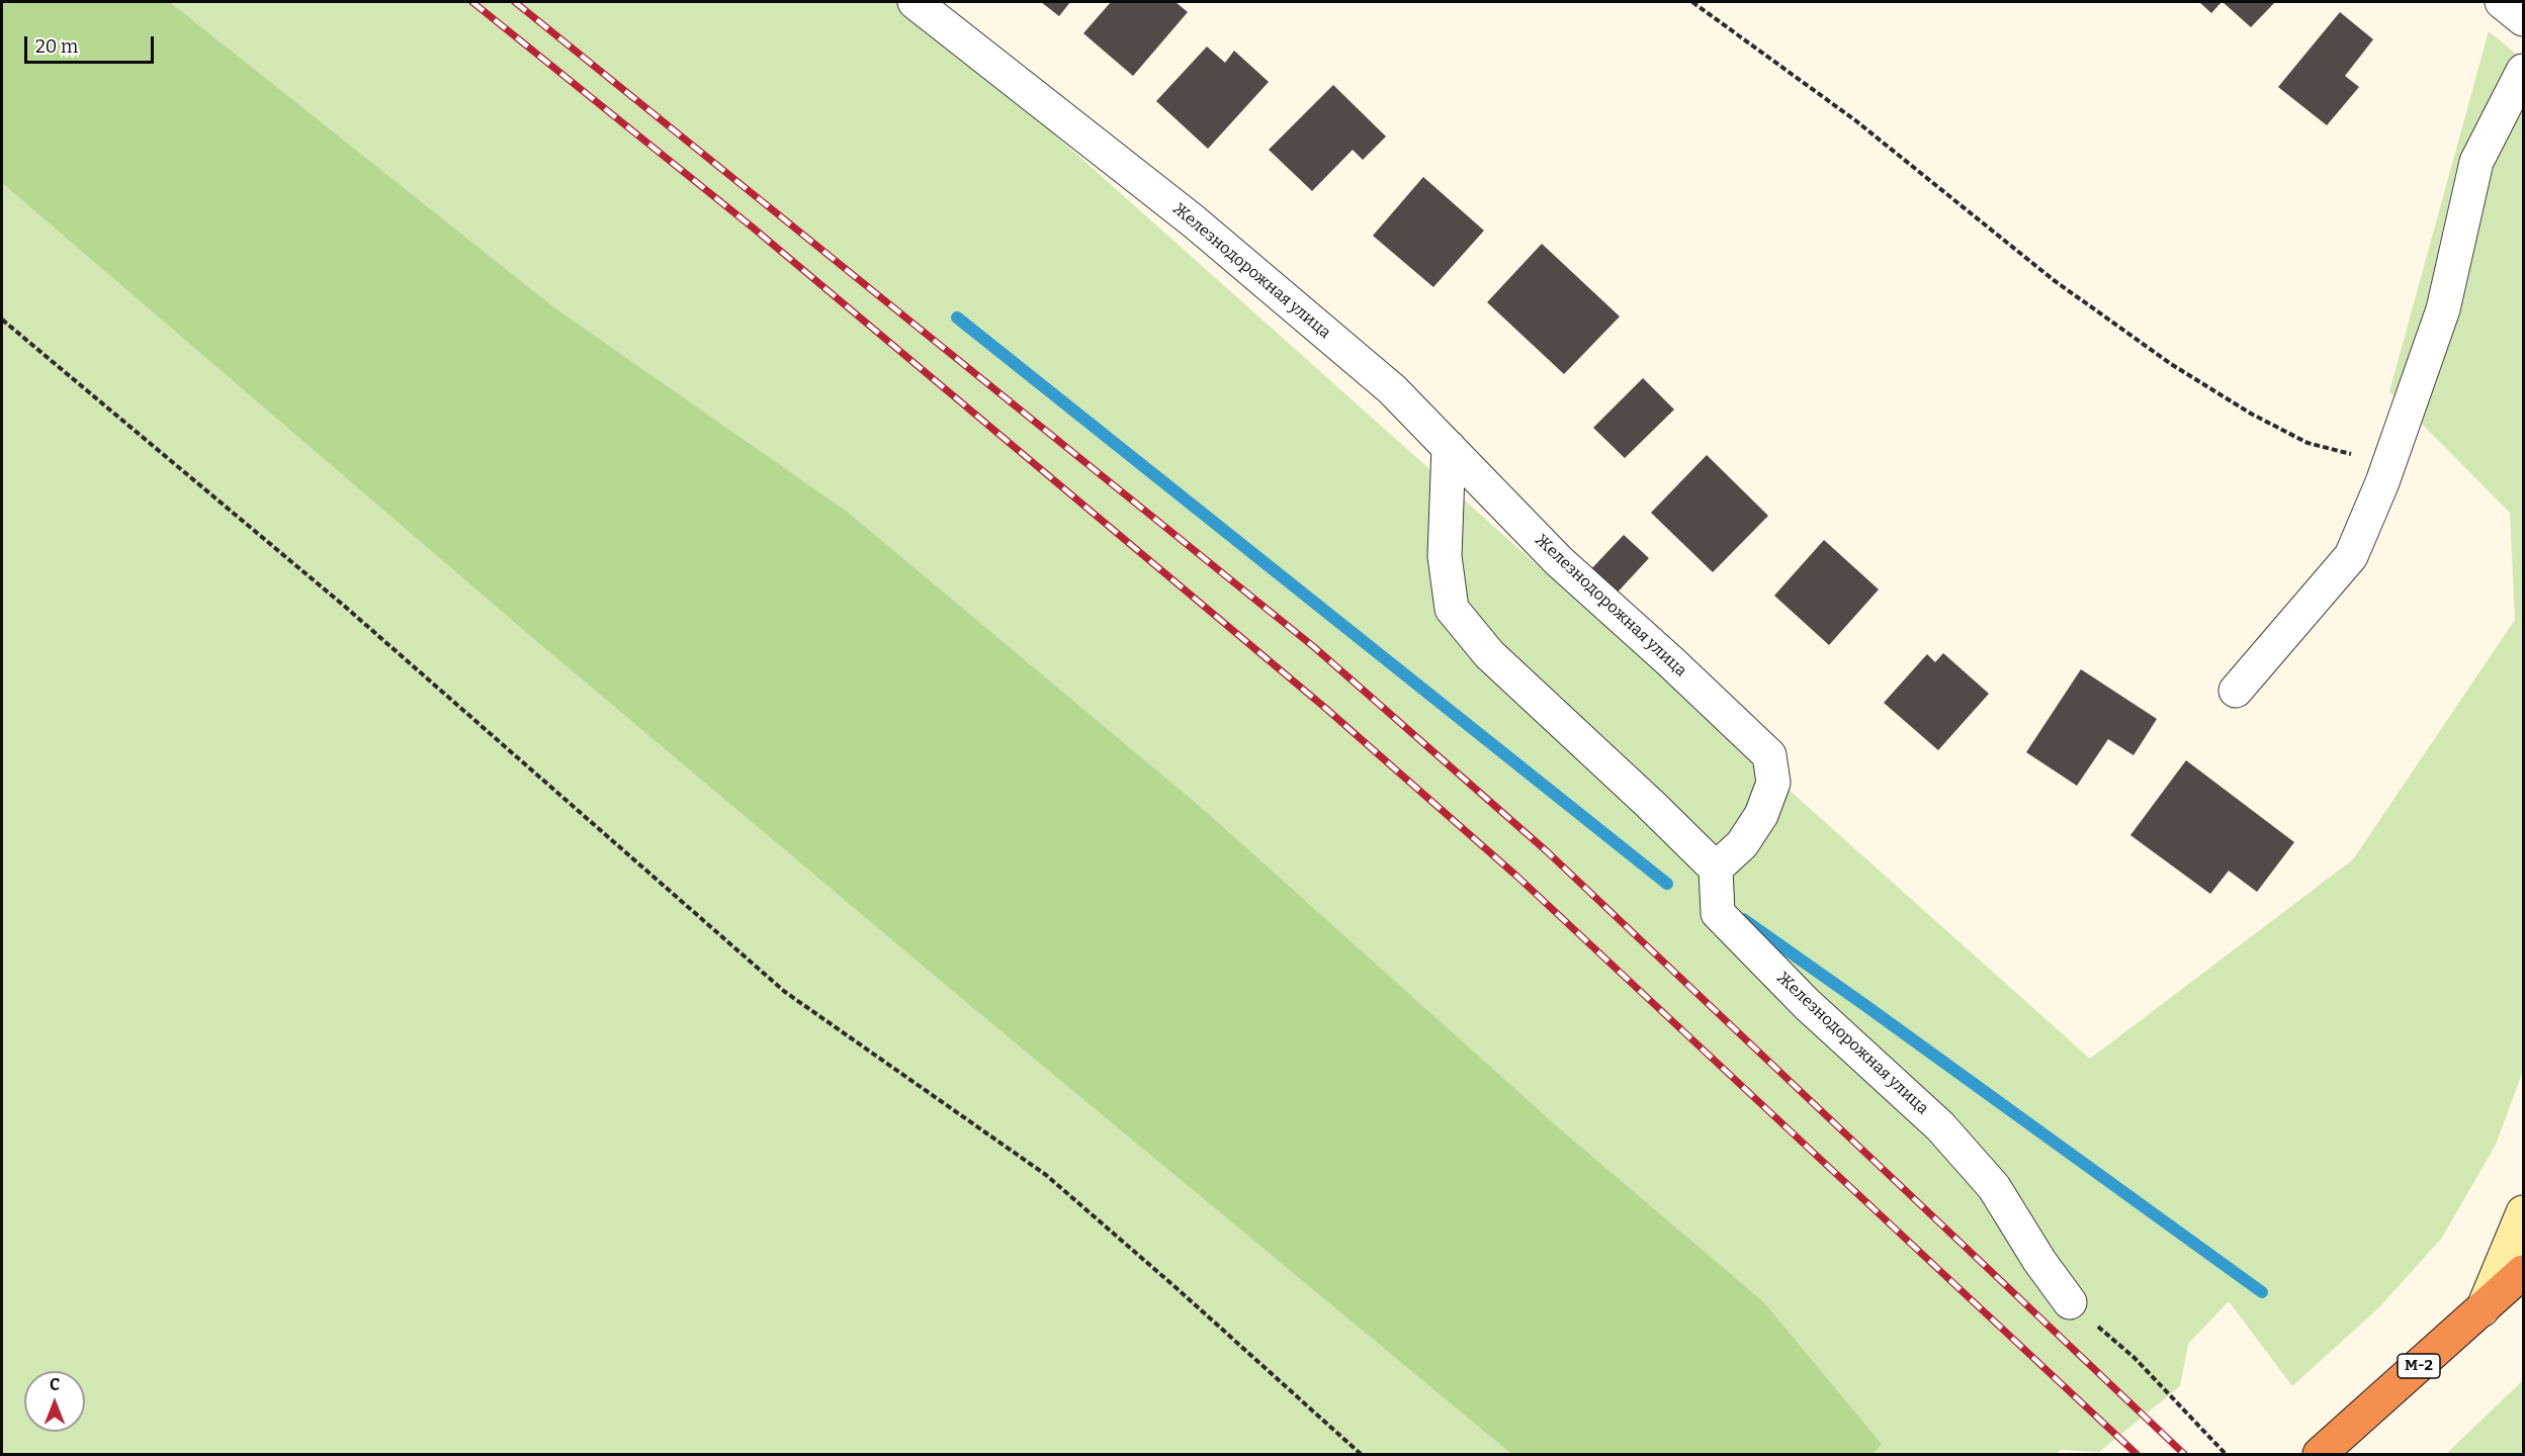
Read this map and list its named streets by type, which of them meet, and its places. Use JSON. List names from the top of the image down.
{
  "streets": {
    "highway": ["М-2"],
    "street": ["Железнодорожная улица"]
  },
  "scale_bar": "20 m",
  "north": "top"
}
